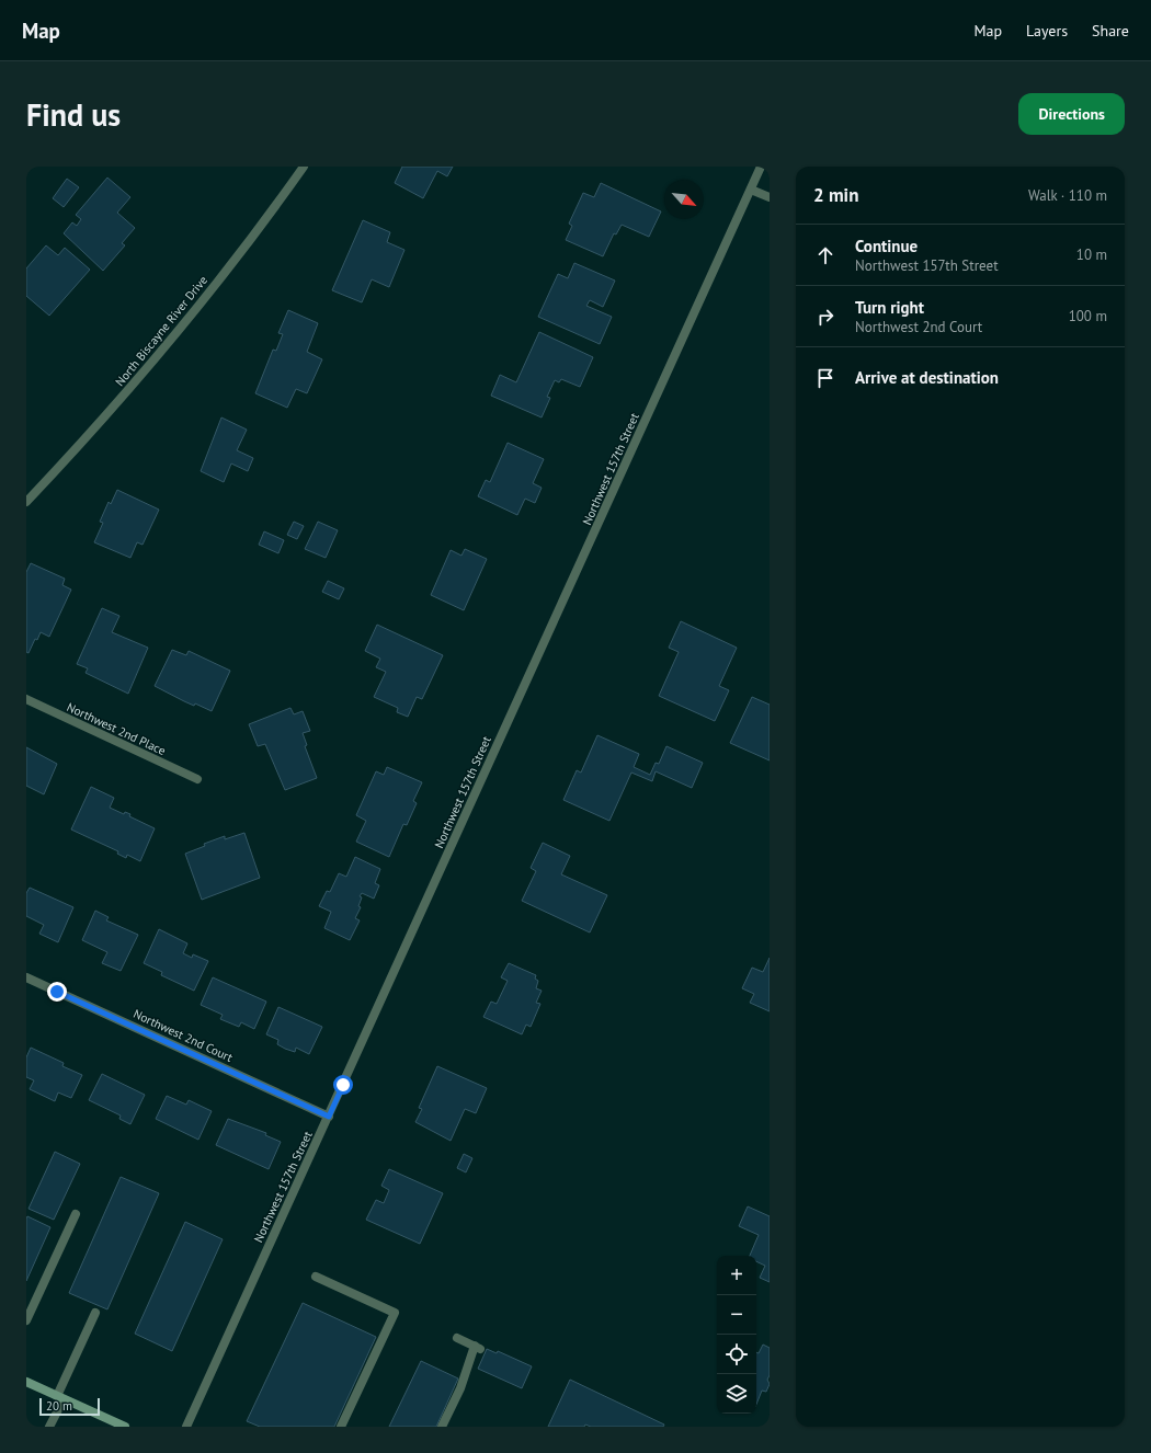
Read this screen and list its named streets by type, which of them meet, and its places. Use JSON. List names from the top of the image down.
{
  "streets": {
    "street": [
      "North Biscayne River Drive",
      "Northwest 157th Street",
      "Northwest 2nd Place",
      "Northwest 2nd Court"
    ]
  },
  "crossings": [
    ["Northwest 157th Street", "Northwest 2nd Court"]
  ],
  "scale_bar": "20 m",
  "north": "bottom right",
  "page": {
    "header": "Map",
    "nav": ["Map", "Layers", "Share"],
    "buttons": "Directions",
    "title": "Find us",
    "heading": ["2 min", "Walk · 110 m"],
    "list": [
      ["Continue", "Northwest 157th Street", "10 m"],
      ["Turn right", "Northwest 2nd Court", "100 m"],
      "Arrive at destination"
    ],
    "map_buttons": ["+", "−"],
    "scale": "20 m"
  }
}
